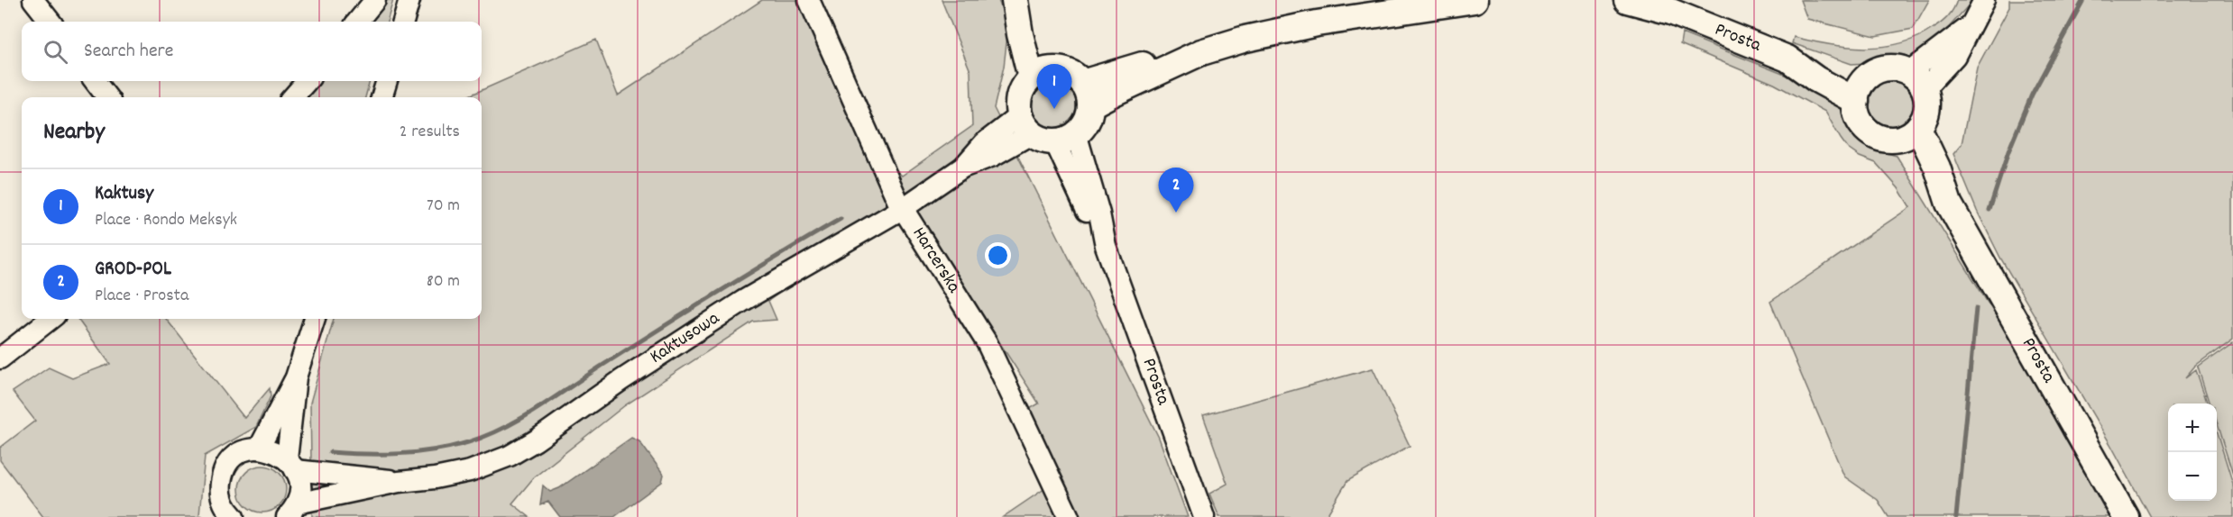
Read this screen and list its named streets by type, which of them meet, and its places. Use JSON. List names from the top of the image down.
{
  "streets": {
    "main road": ["Prosta"],
    "street": ["Harcerska", "Kaktusowa"]
  },
  "crossings": [
    ["Prosta", "Kaktusowa"],
    ["Harcerska", "Kaktusowa"]
  ],
  "page": {
    "search": "Search here",
    "pins": ["1", "2"],
    "heading": ["Nearby", "2 results"],
    "list": [
      {
        "mark": "1",
        "name": "Kaktusy",
        "note": "Place · Rondo Meksyk",
        "value": "70 m"
      },
      {
        "mark": "2",
        "name": "GROD-POL",
        "note": "Place · Prosta",
        "value": "80 m"
      }
    ],
    "map_buttons": ["+", "−"]
  }
}
